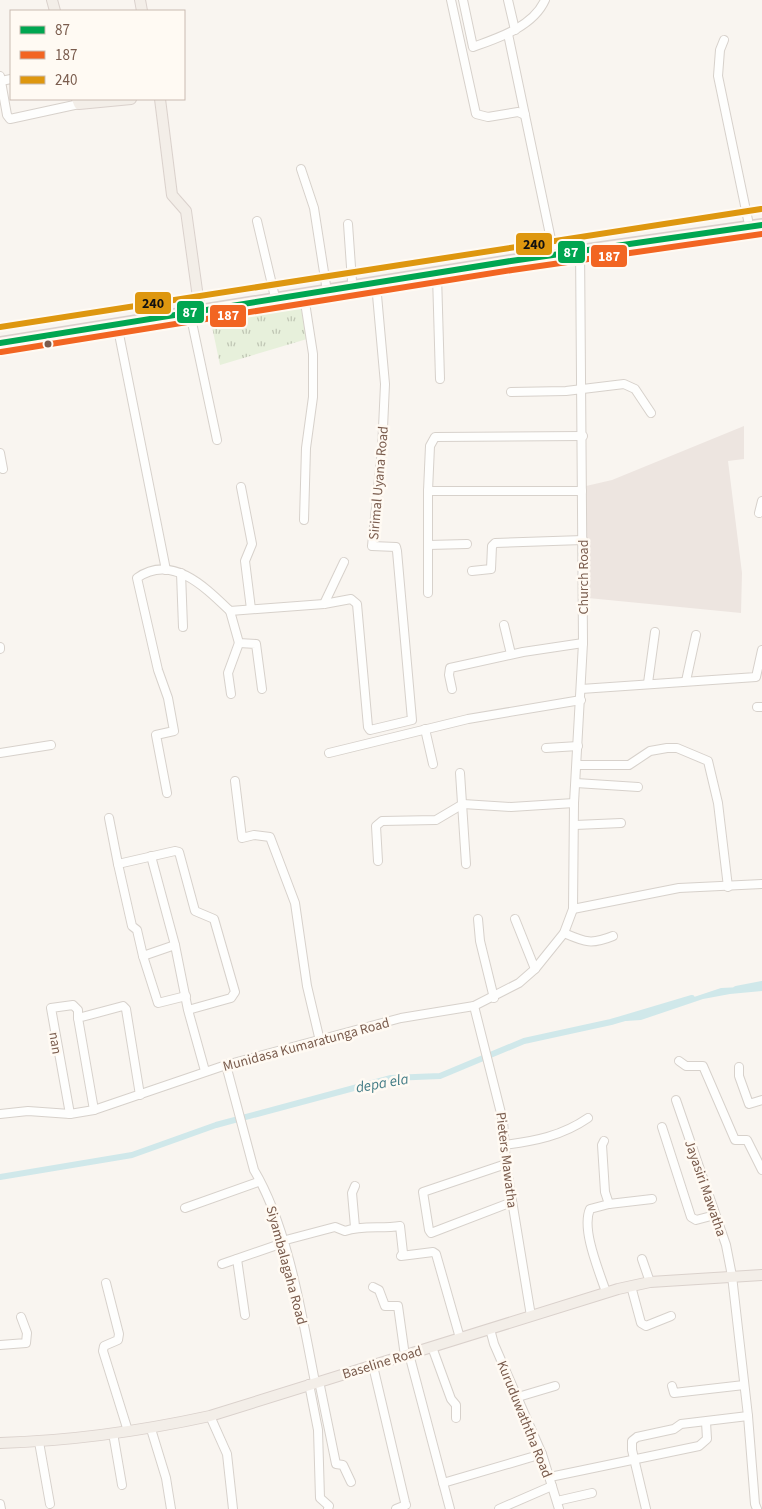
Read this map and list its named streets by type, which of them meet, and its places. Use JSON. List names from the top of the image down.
{
  "streets": {
    "main road": ["Baseline Road"],
    "street": [
      "Sirimal Uyana Road",
      "Church Road",
      "nan",
      "Munidasa Kumaratunga Road",
      "Pieters Mawatha",
      "Jayasiri Mawatha",
      "Siyambalagaha Road",
      "Kuruduwaththa Road"
    ]
  },
  "crossings": [
    ["Church Road", "Munidasa Kumaratunga Road"],
    ["nan", "Munidasa Kumaratunga Road"],
    ["Munidasa Kumaratunga Road", "Pieters Mawatha"],
    ["Munidasa Kumaratunga Road", "Siyambalagaha Road"],
    ["Pieters Mawatha", "Baseline Road"],
    ["Jayasiri Mawatha", "Baseline Road"],
    ["Siyambalagaha Road", "Baseline Road"],
    ["Baseline Road", "Kuruduwaththa Road"]
  ],
  "water": ["depa ela"],
  "lines": ["transit line 240", "transit line 87", "transit line 187"],
  "legend": ["87", "187", "240"]
}
